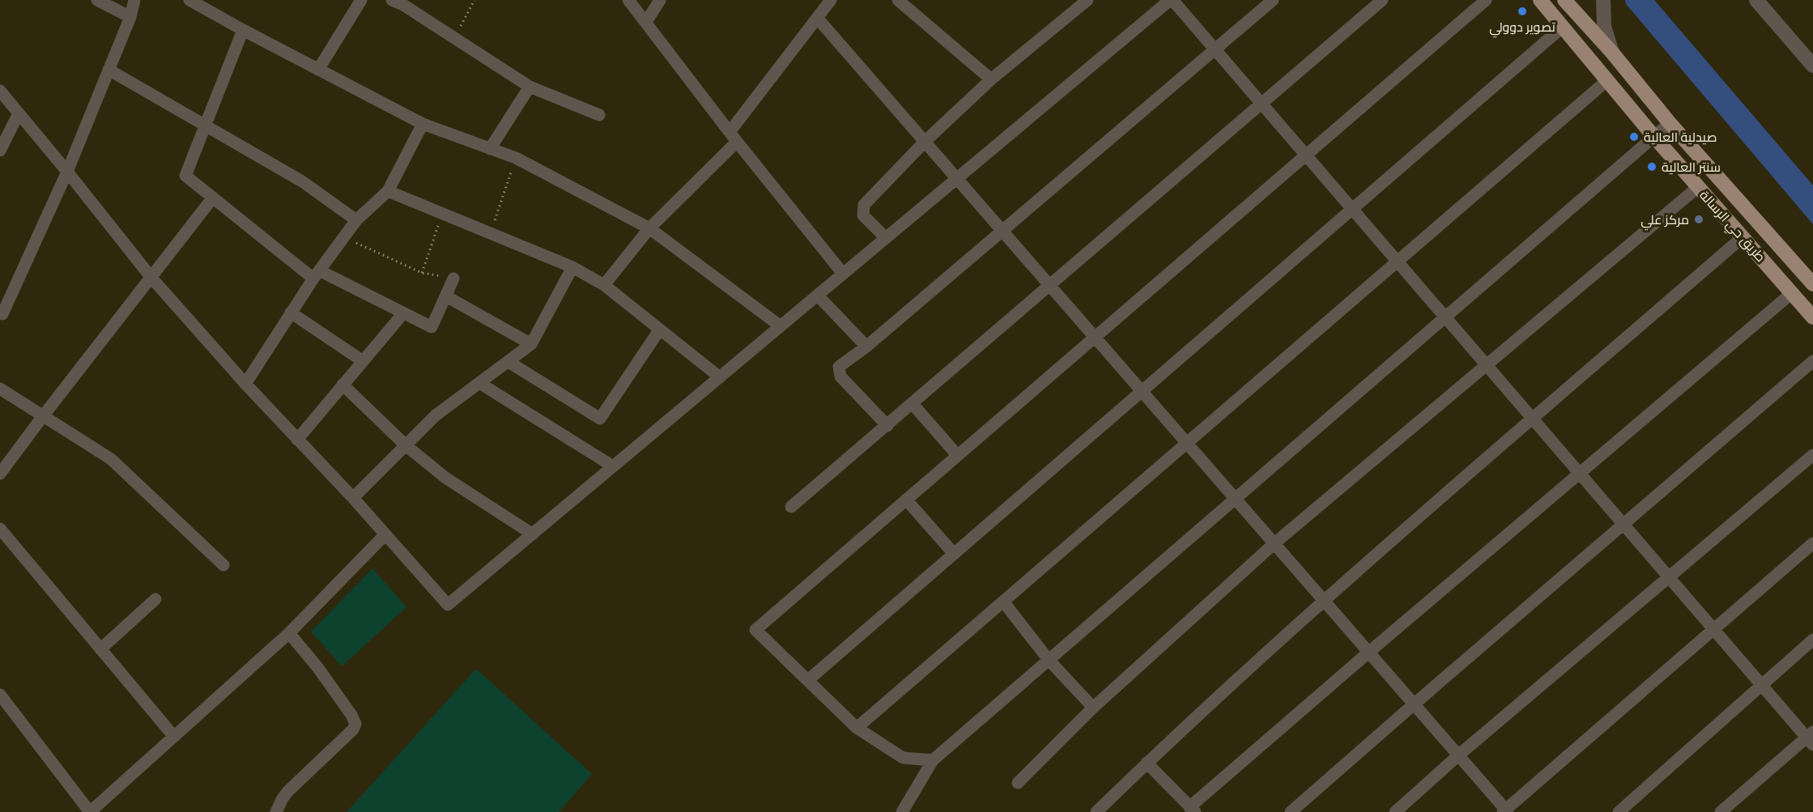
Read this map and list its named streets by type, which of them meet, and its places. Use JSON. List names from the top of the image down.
{
  "streets": {
    "main road": ["طريق حي الرسالة"]
  },
  "places": [
    "تصوير دوولي",
    "صيدلية العالية",
    "سنتر العالية",
    "مركز علي"
  ]
}
